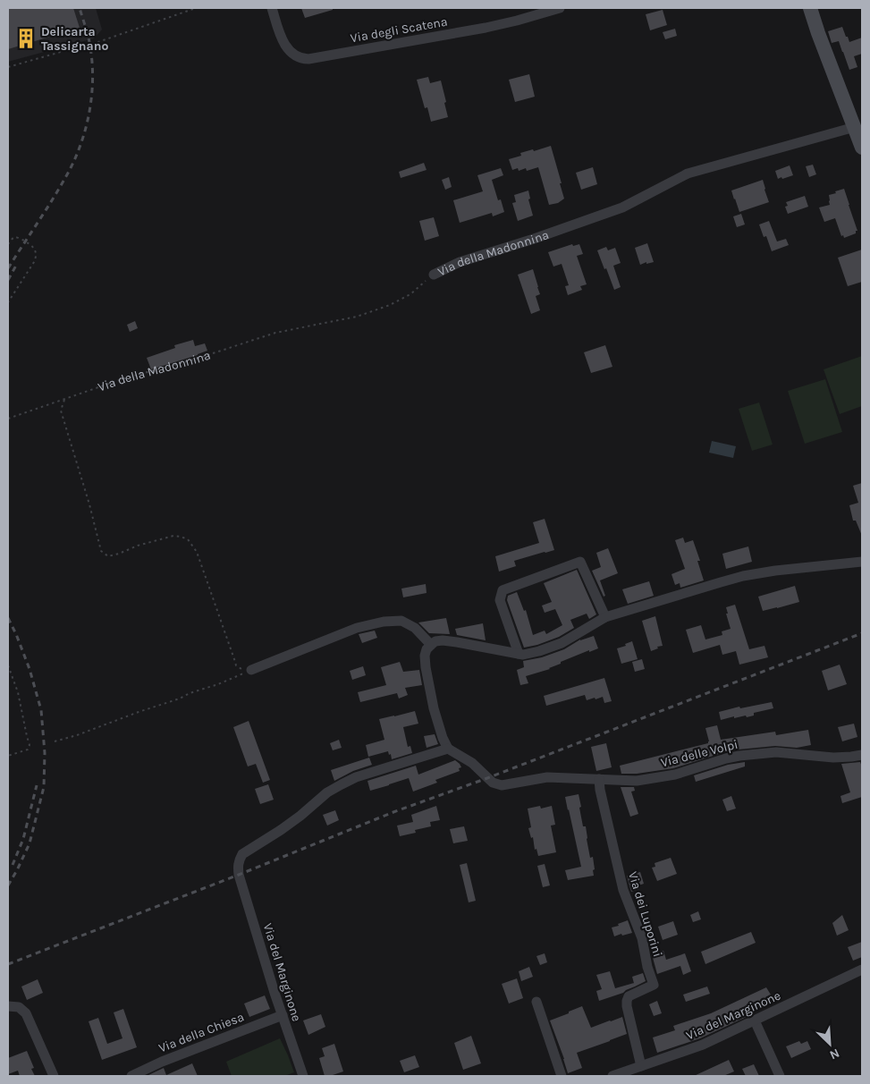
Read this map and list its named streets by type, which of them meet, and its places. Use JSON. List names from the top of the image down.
{
  "streets": {
    "street": [
      "Via degli Scatena",
      "Via della Madonnina",
      "Via delle Volpi",
      "Via dei Luporini",
      "Via del Marginone",
      "Via della Chiesa"
    ]
  },
  "crossings": [
    ["Via delle Volpi", "Via dei Luporini"],
    ["Via delle Volpi", "Via del Marginone"],
    ["Via dei Luporini", "Via del Marginone"],
    ["Via del Marginone", "Via della Chiesa"]
  ],
  "places": {
    "building": ["Delicarta Tassignano"]
  },
  "north": "bottom right"
}
